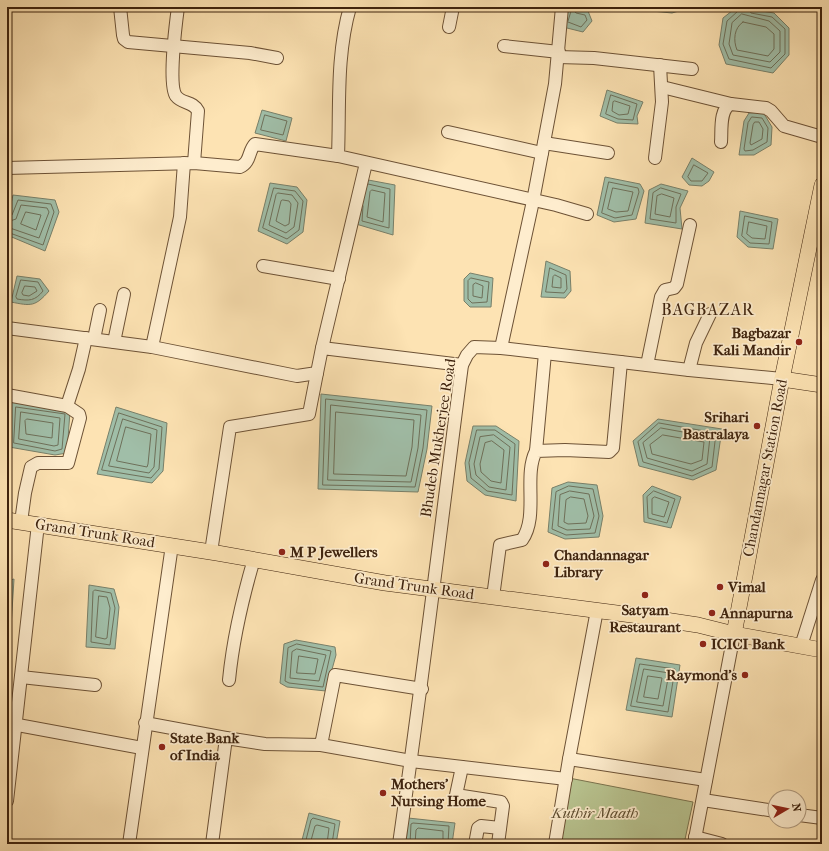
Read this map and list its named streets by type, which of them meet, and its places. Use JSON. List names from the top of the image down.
{
  "streets": {
    "main road": ["Chandannagar Station Road", "Grand Trunk Road"],
    "street": ["Bhudeb Mukherjee Road"]
  },
  "crossings": [
    ["Bhudeb Mukherjee Road", "Chandannagar Station Road"],
    ["Bhudeb Mukherjee Road", "Grand Trunk Road"],
    ["Chandannagar Station Road", "Grand Trunk Road"]
  ],
  "districts": ["BAGBAZAR"],
  "parks": ["Kuthir Maath"],
  "places": [
    "Bagbazar Kali Mandir",
    "Srihari Bastralaya",
    "M P Jewellers",
    "Chandannagar Library",
    "Vimal",
    "Satyam Restaurant",
    "Annapurna",
    "ICICI Bank",
    "Raymond's",
    "State Bank of India",
    "Mothers' Nursing Home"
  ],
  "north": "right"
}
